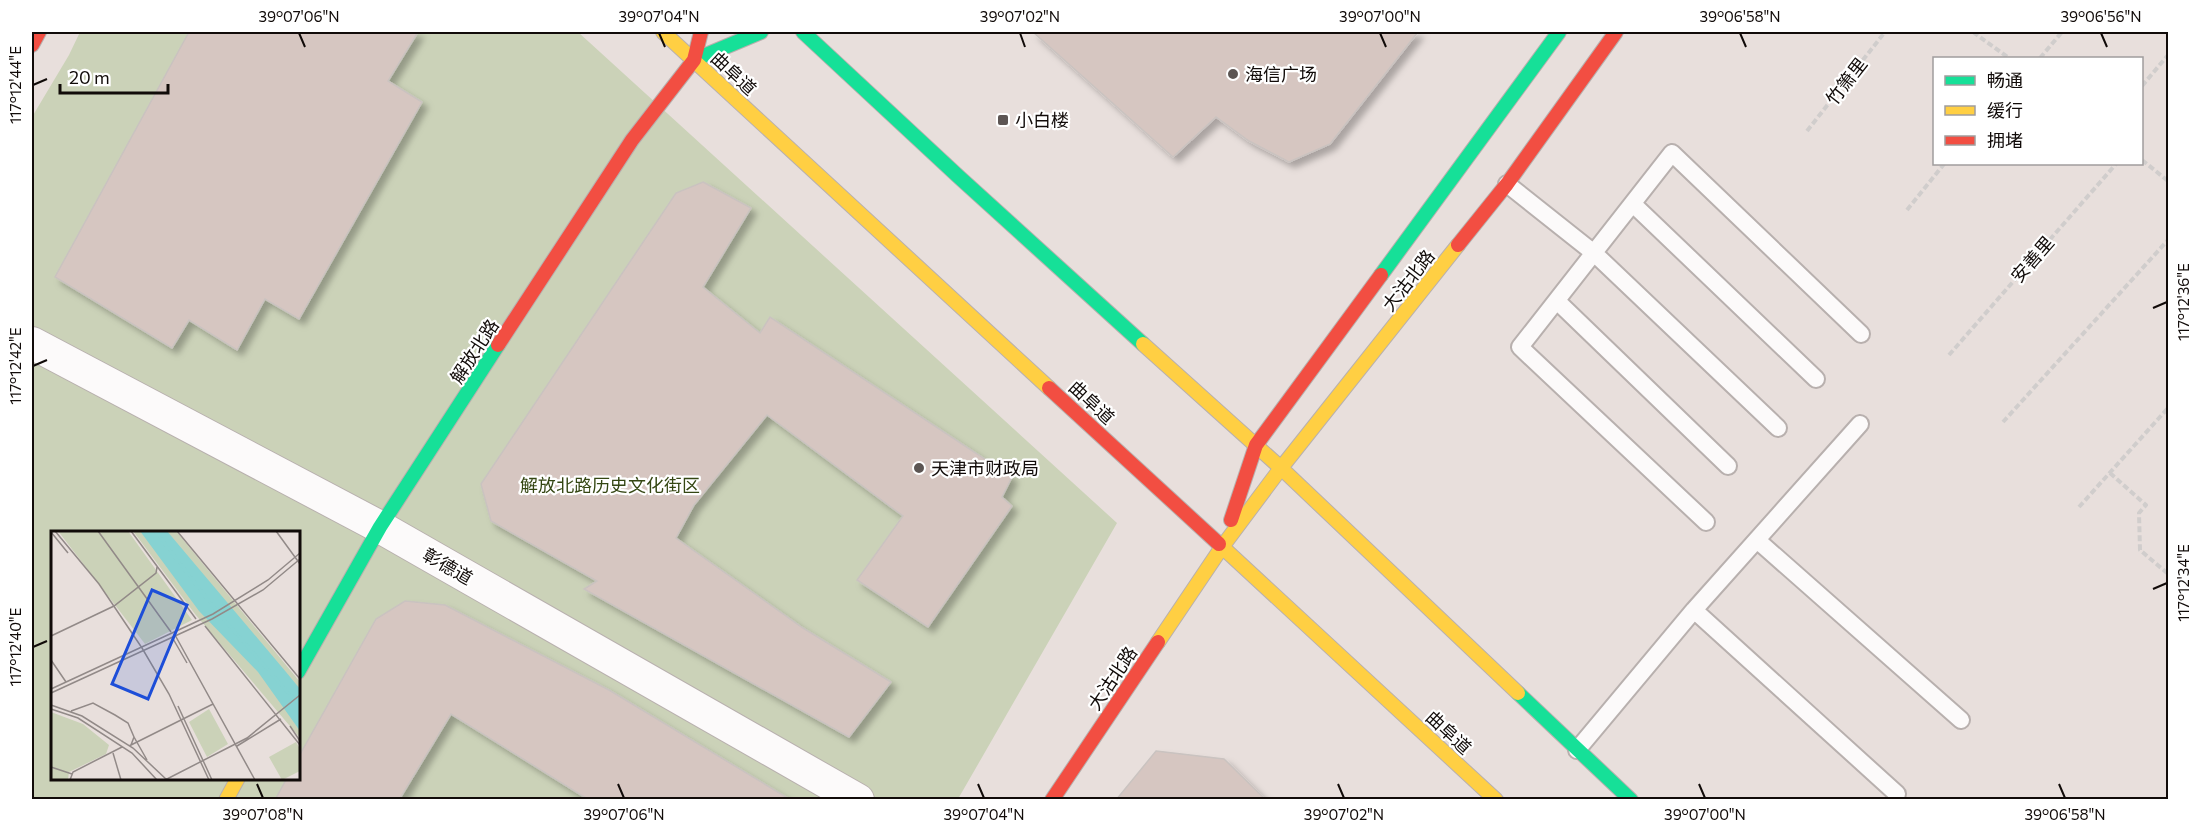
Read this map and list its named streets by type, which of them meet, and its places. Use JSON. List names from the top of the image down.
{
  "streets": {
    "main road": ["曲阜道", "大沽北路", "解放北路"],
    "street": ["彰德道"],
    "path": ["竹箫里", "安善里"]
  },
  "crossings": [
    ["曲阜道", "大沽北路"],
    ["曲阜道", "解放北路"],
    ["解放北路", "彰德道"]
  ],
  "parks": ["解放北路历史文化街区"],
  "places": {
    "other": ["海信广场", "天津市财政局"],
    "transit": ["小白楼"]
  },
  "legend": ["畅通", "缓行", "拥堵"],
  "scale_bar": "20 m",
  "coordinates": [
    "39°07'06\"N",
    "39°07'04\"N",
    "39°07'02\"N",
    "39°07'00\"N",
    "39°06'58\"N",
    "39°06'56\"N",
    "117°12'44\"E",
    "117°12'36\"E",
    "117°12'42\"E",
    "117°12'34\"E",
    "117°12'40\"E",
    "39°07'08\"N"
  ]
}
